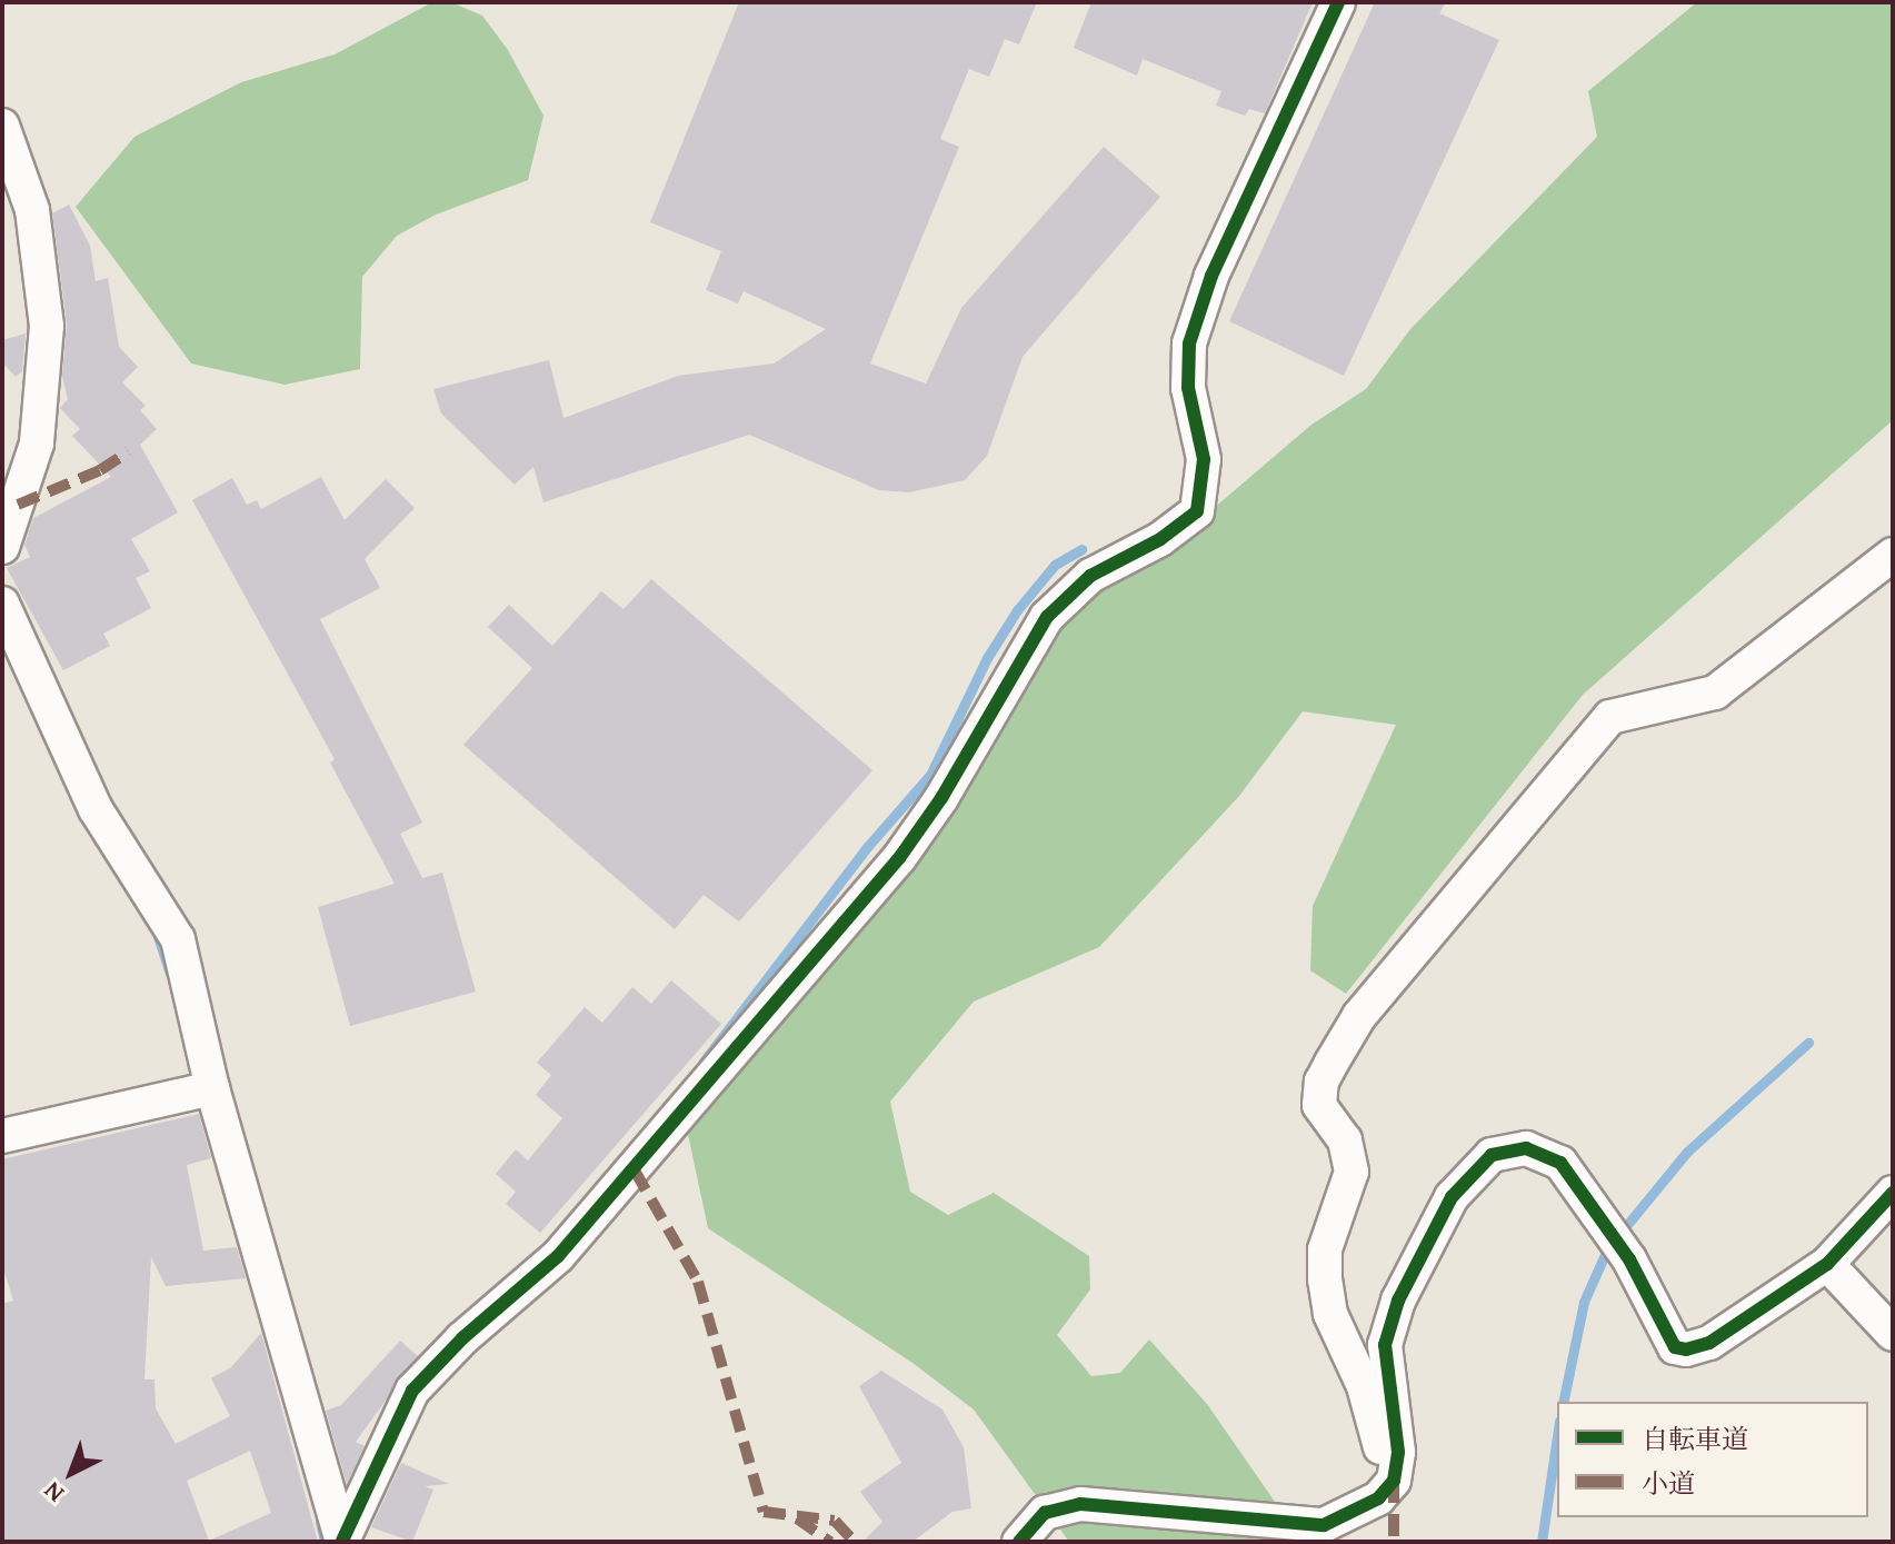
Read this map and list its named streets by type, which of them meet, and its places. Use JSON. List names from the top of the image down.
{
  "legend": ["自転車道", "小道"],
  "north": "bottom left"
}
